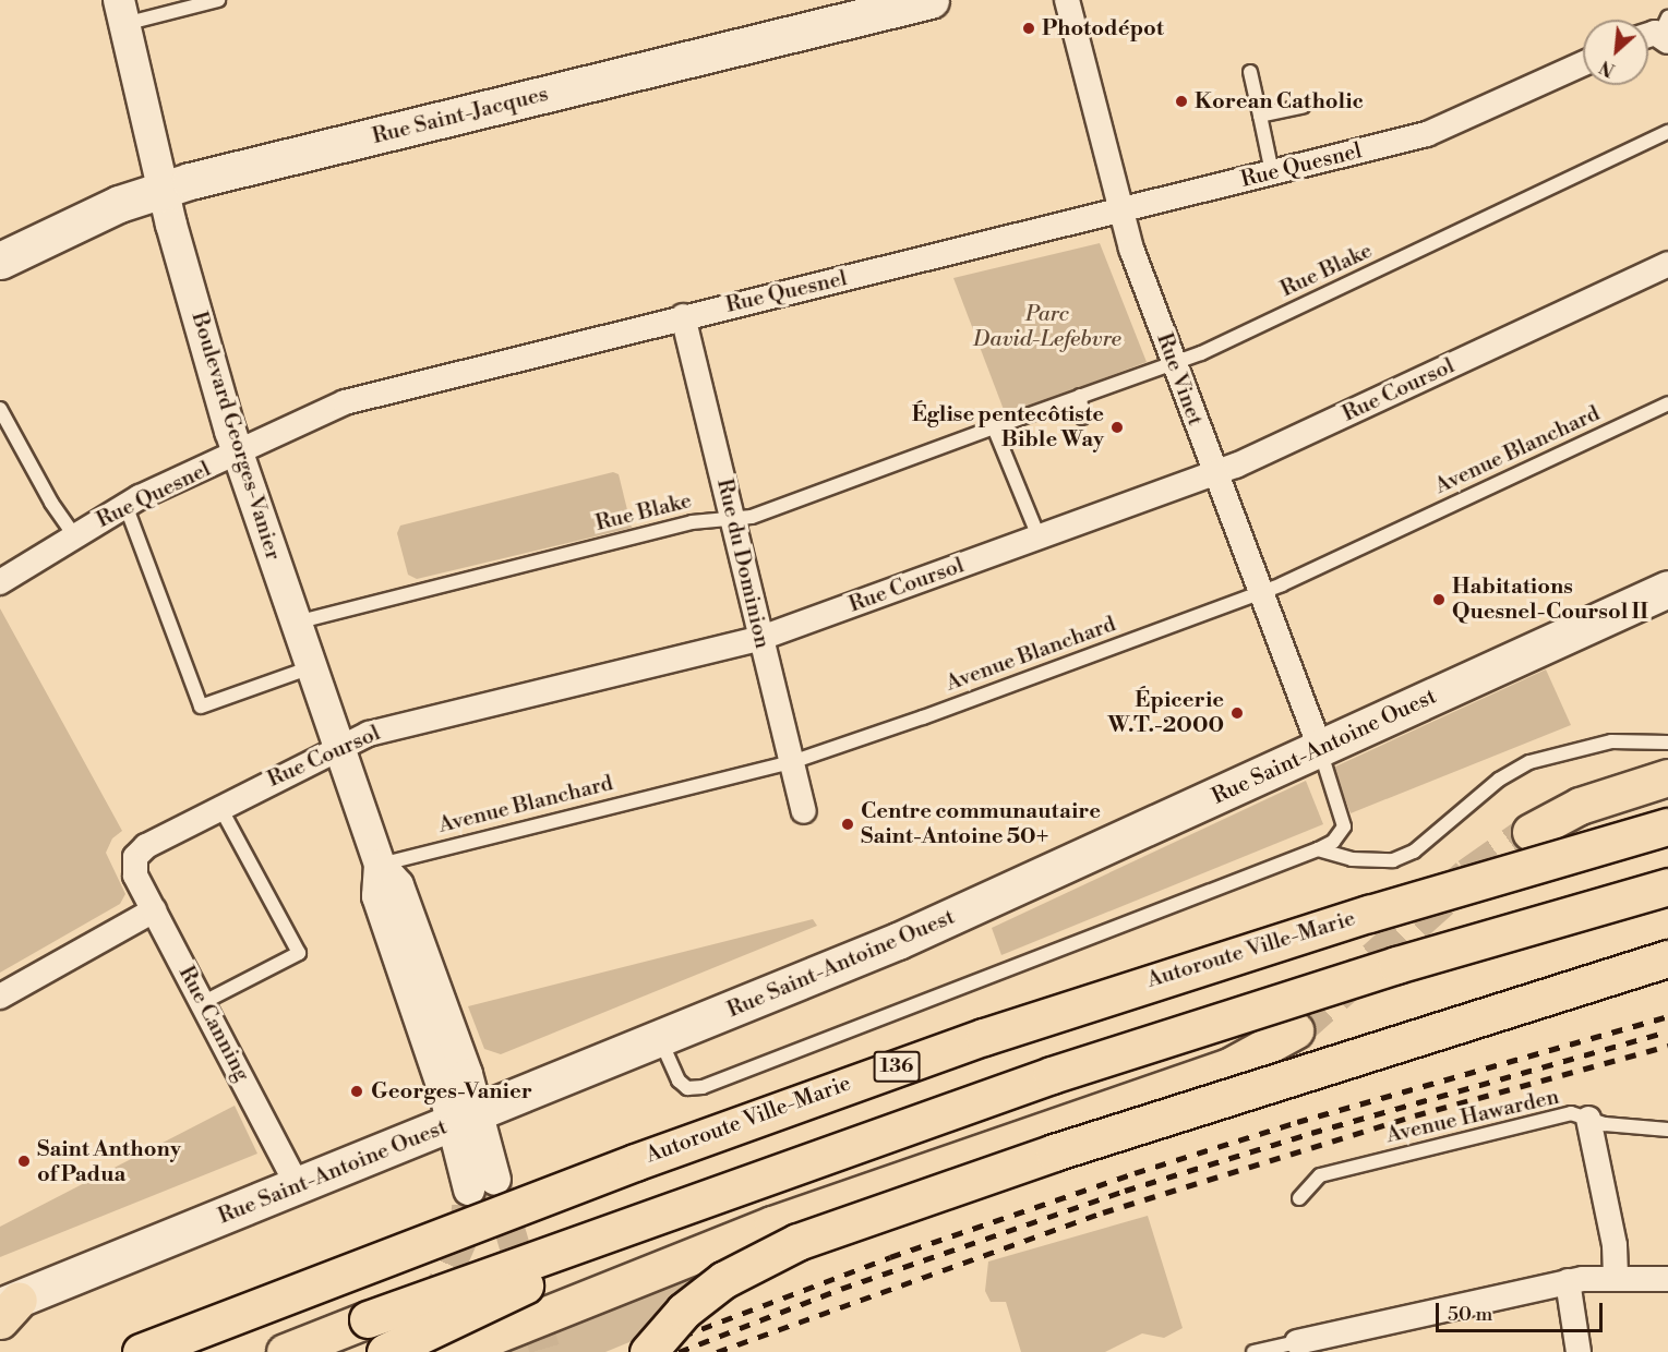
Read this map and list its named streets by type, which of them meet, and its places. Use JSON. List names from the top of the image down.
{
  "streets": {
    "highway": ["Autoroute Ville-Marie", "136"],
    "main road": ["Rue Saint-Jacques", "Rue Saint-Antoine Ouest"],
    "street": [
      "Rue Quesnel",
      "Rue Vinet",
      "Rue Coursol",
      "Boulevard Georges-Vanier",
      "Rue du Dominion",
      "Rue Canning"
    ],
    "lane": ["Rue Blake", "Avenue Blanchard", "Avenue Hawarden"]
  },
  "crossings": [
    ["Rue Saint-Jacques", "Boulevard Georges-Vanier"],
    ["Rue Quesnel", "Rue Vinet"],
    ["Rue Quesnel", "Boulevard Georges-Vanier"],
    ["Rue Quesnel", "Rue du Dominion"],
    ["Rue Blake", "Rue Vinet"],
    ["Rue Blake", "Boulevard Georges-Vanier"],
    ["Rue Blake", "Rue du Dominion"],
    ["Rue Vinet", "Rue Coursol"],
    ["Rue Vinet", "Avenue Blanchard"],
    ["Rue Vinet", "Rue Saint-Antoine Ouest"],
    ["Rue Coursol", "Boulevard Georges-Vanier"],
    ["Rue Coursol", "Rue du Dominion"],
    ["Rue Coursol", "Rue Canning"],
    ["Boulevard Georges-Vanier", "Avenue Blanchard"],
    ["Boulevard Georges-Vanier", "Rue Saint-Antoine Ouest"],
    ["Avenue Blanchard", "Rue du Dominion"],
    ["Rue Saint-Antoine Ouest", "Rue Canning"]
  ],
  "parks": ["Parc David-Lefebvre"],
  "places": [
    "Photodépot",
    "Korean Catholic",
    "Église pentecôtiste Bible Way",
    "Habitations Quesnel-Coursol II",
    "Épicerie W.T.-2000",
    "Centre communautaire Saint-Antoine 50+",
    "Georges-Vanier",
    "Saint Anthony of Padua"
  ],
  "scale_bar": "50 m",
  "north": "bottom left"
}
